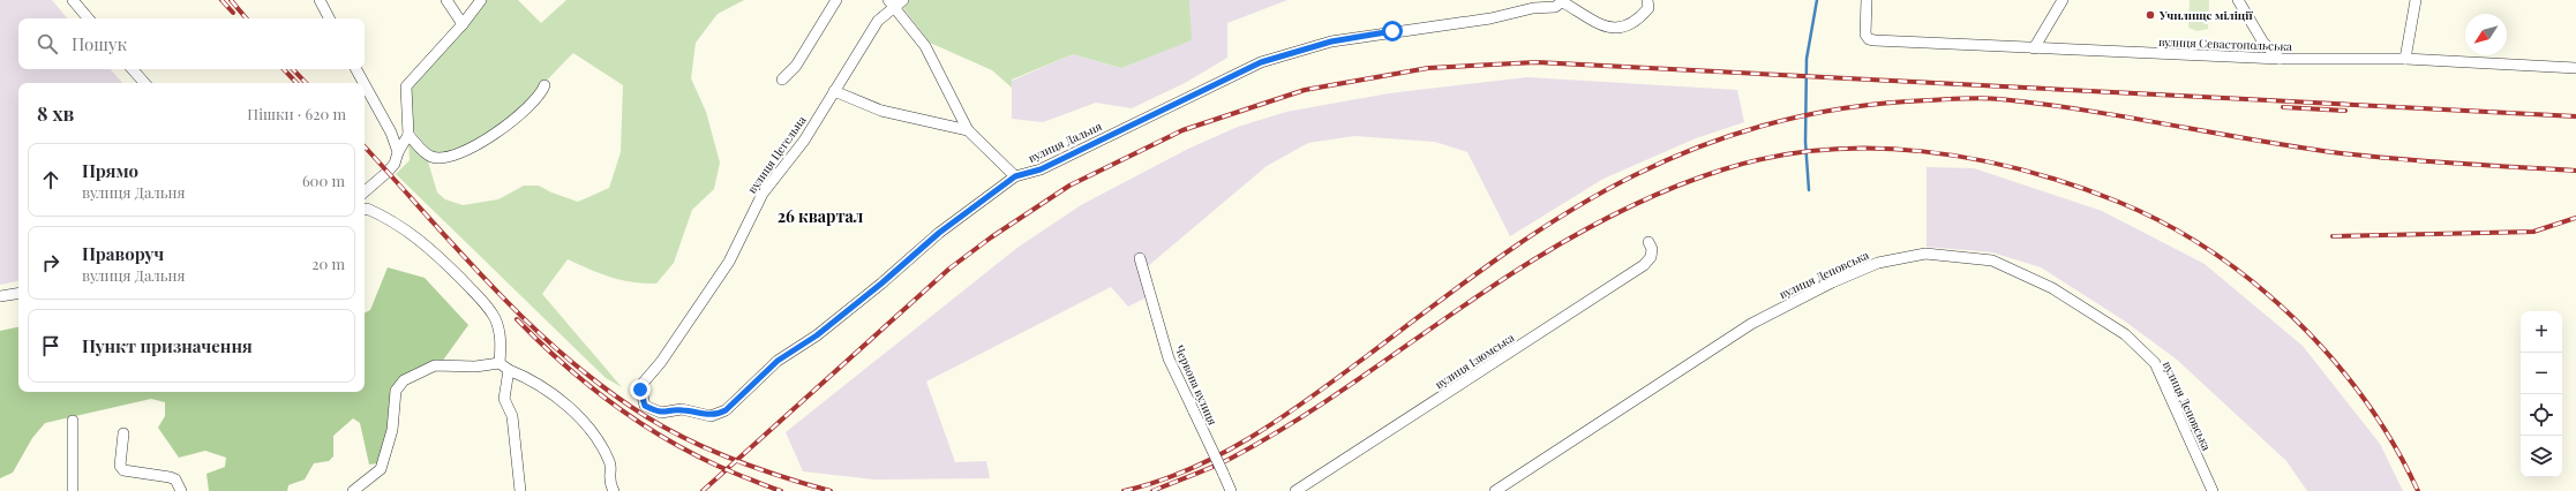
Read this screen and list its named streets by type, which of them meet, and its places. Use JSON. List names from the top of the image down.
{
  "streets": {
    "street": [
      "вулиця Севастопольська",
      "вулиця Дальня",
      "вулиця Цегельна",
      "вулиця Деповська",
      "вулиця Ізюмська",
      "Червона вулиця"
    ]
  },
  "crossings": [
    ["вулиця Дальня", "вулиця Цегельна"]
  ],
  "districts": ["26 квартал"],
  "places": ["Училище міліції"],
  "north": "bottom left",
  "page": {
    "search": "Пошук",
    "heading": ["8 хв", "Пішки · 620 m"],
    "list": [
      ["Прямо", "вулиця Дальня", "600 m"],
      ["Праворуч", "вулиця Дальня", "20 m"],
      "Пункт призначення"
    ],
    "map_buttons": ["+", "−"]
  }
}
